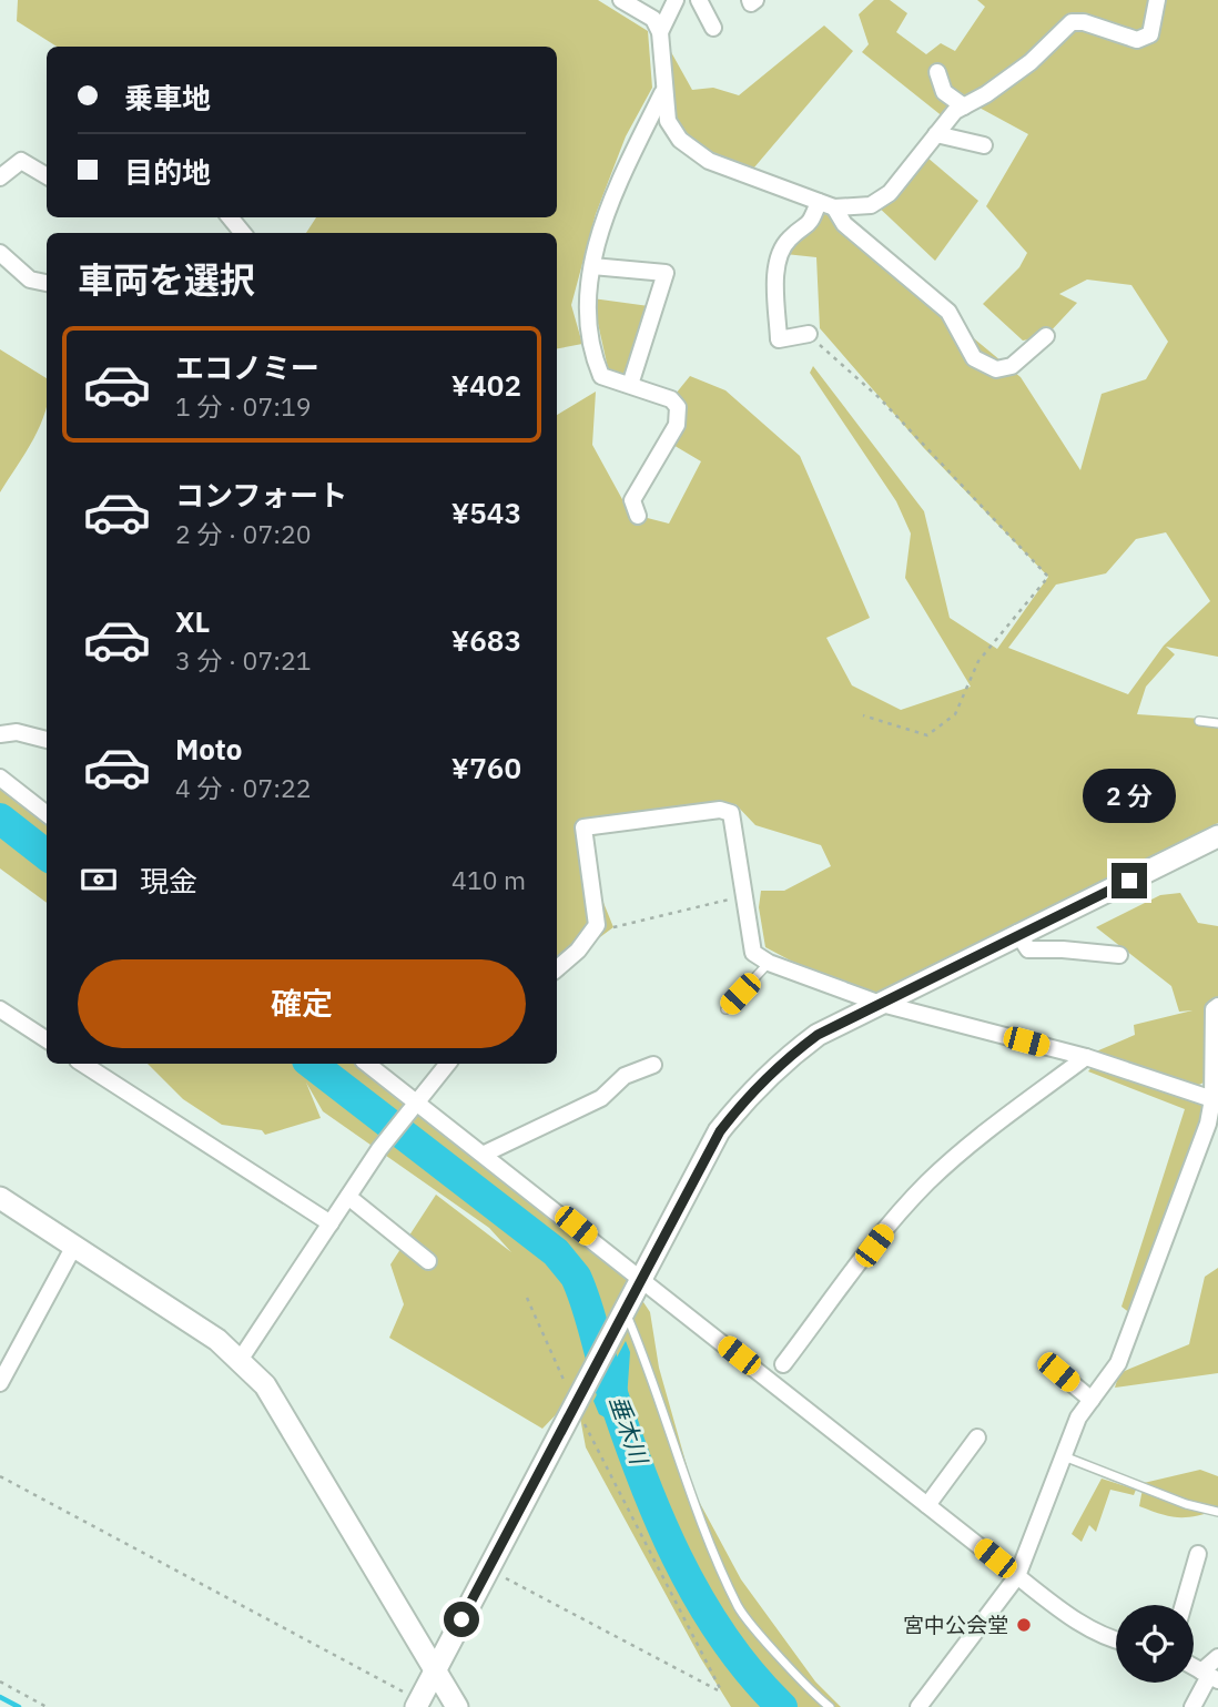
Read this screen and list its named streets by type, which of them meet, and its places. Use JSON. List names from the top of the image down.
{
  "water": ["垂木川"],
  "places": ["宮中公会堂"],
  "page": {
    "banner": ["乗車地", "目的地"],
    "heading": "車両を選択",
    "list": [
      {
        "name": "エコノミー",
        "note": "1 分 · 07:19",
        "value": "¥402"
      },
      {
        "name": "コンフォート",
        "note": "2 分 · 07:20",
        "value": "¥543"
      },
      {
        "name": "XL",
        "note": "3 分 · 07:21",
        "value": "¥683"
      },
      {
        "name": "Moto",
        "note": "4 分 · 07:22",
        "value": "¥760"
      }
    ],
    "bubble": "2 分",
    "pay": ["現金", "410 m"],
    "buttons": "確定"
  }
}
